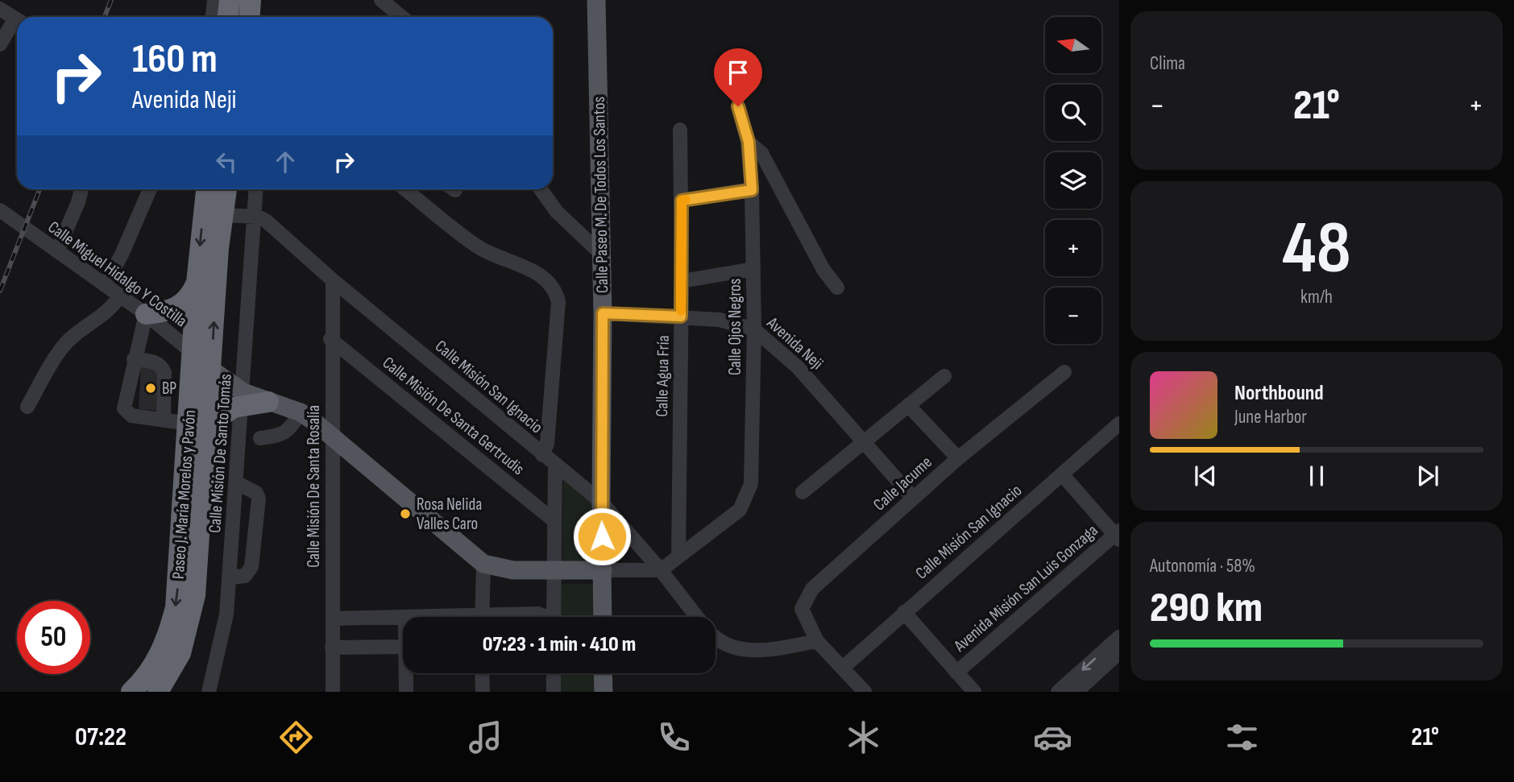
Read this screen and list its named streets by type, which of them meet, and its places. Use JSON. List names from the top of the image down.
{
  "streets": {
    "highway": ["Paseo J. María Morelos y Pavón"],
    "main road": ["Calle Paseo M. De Todos Los Santos"],
    "street": [
      "Calle Miguel Hidalgo Y Costilla",
      "Calle Ojos Negros",
      "Avenida Neji",
      "Calle Agua Fría",
      "Calle Misión San Ignacio",
      "Calle Misión De Santa Gertrudis",
      "Calle Misión De Santo Tomás",
      "Calle Jacume",
      "Calle Misión De Santa Rosalía",
      "Avenida Misión San Luis Gonzaga"
    ]
  },
  "crossings": [
    ["Calle Paseo M. De Todos Los Santos", "Avenida Neji"],
    ["Calle Paseo M. De Todos Los Santos", "Calle Misión San Ignacio"],
    ["Calle Miguel Hidalgo Y Costilla", "Paseo J. María Morelos y Pavón"],
    ["Calle Ojos Negros", "Avenida Neji"],
    ["Calle Ojos Negros", "Calle Agua Fría"],
    ["Avenida Neji", "Calle Agua Fría"],
    ["Avenida Neji", "Calle Jacume"],
    ["Calle Misión San Ignacio", "Calle Misión De Santo Tomás"],
    ["Calle Misión San Ignacio", "Calle Jacume"],
    ["Calle Misión San Ignacio", "Calle Misión De Santa Rosalía"],
    ["Calle Misión San Ignacio", "Paseo J. María Morelos y Pavón"],
    ["Calle Misión De Santa Gertrudis", "Calle Misión De Santa Rosalía"]
  ],
  "places": ["BP", "Rosa Nelida Valles Caro"],
  "north": "left",
  "page": {
    "tile": [
      "Clima",
      ["48", "km/h"],
      ["Autonomía · 58%", "290 km"]
    ],
    "map_buttons": ["+", "−"],
    "turn": ["160 m", "Avenida Neji"],
    "heat": ["−", "21°", "+"],
    "song": ["Northbound", "June Harbor"],
    "limit": "50",
    "trip": "07:23 · 1 min · 410 m",
    "tabs": ["07:22", "21°"]
  }
}
